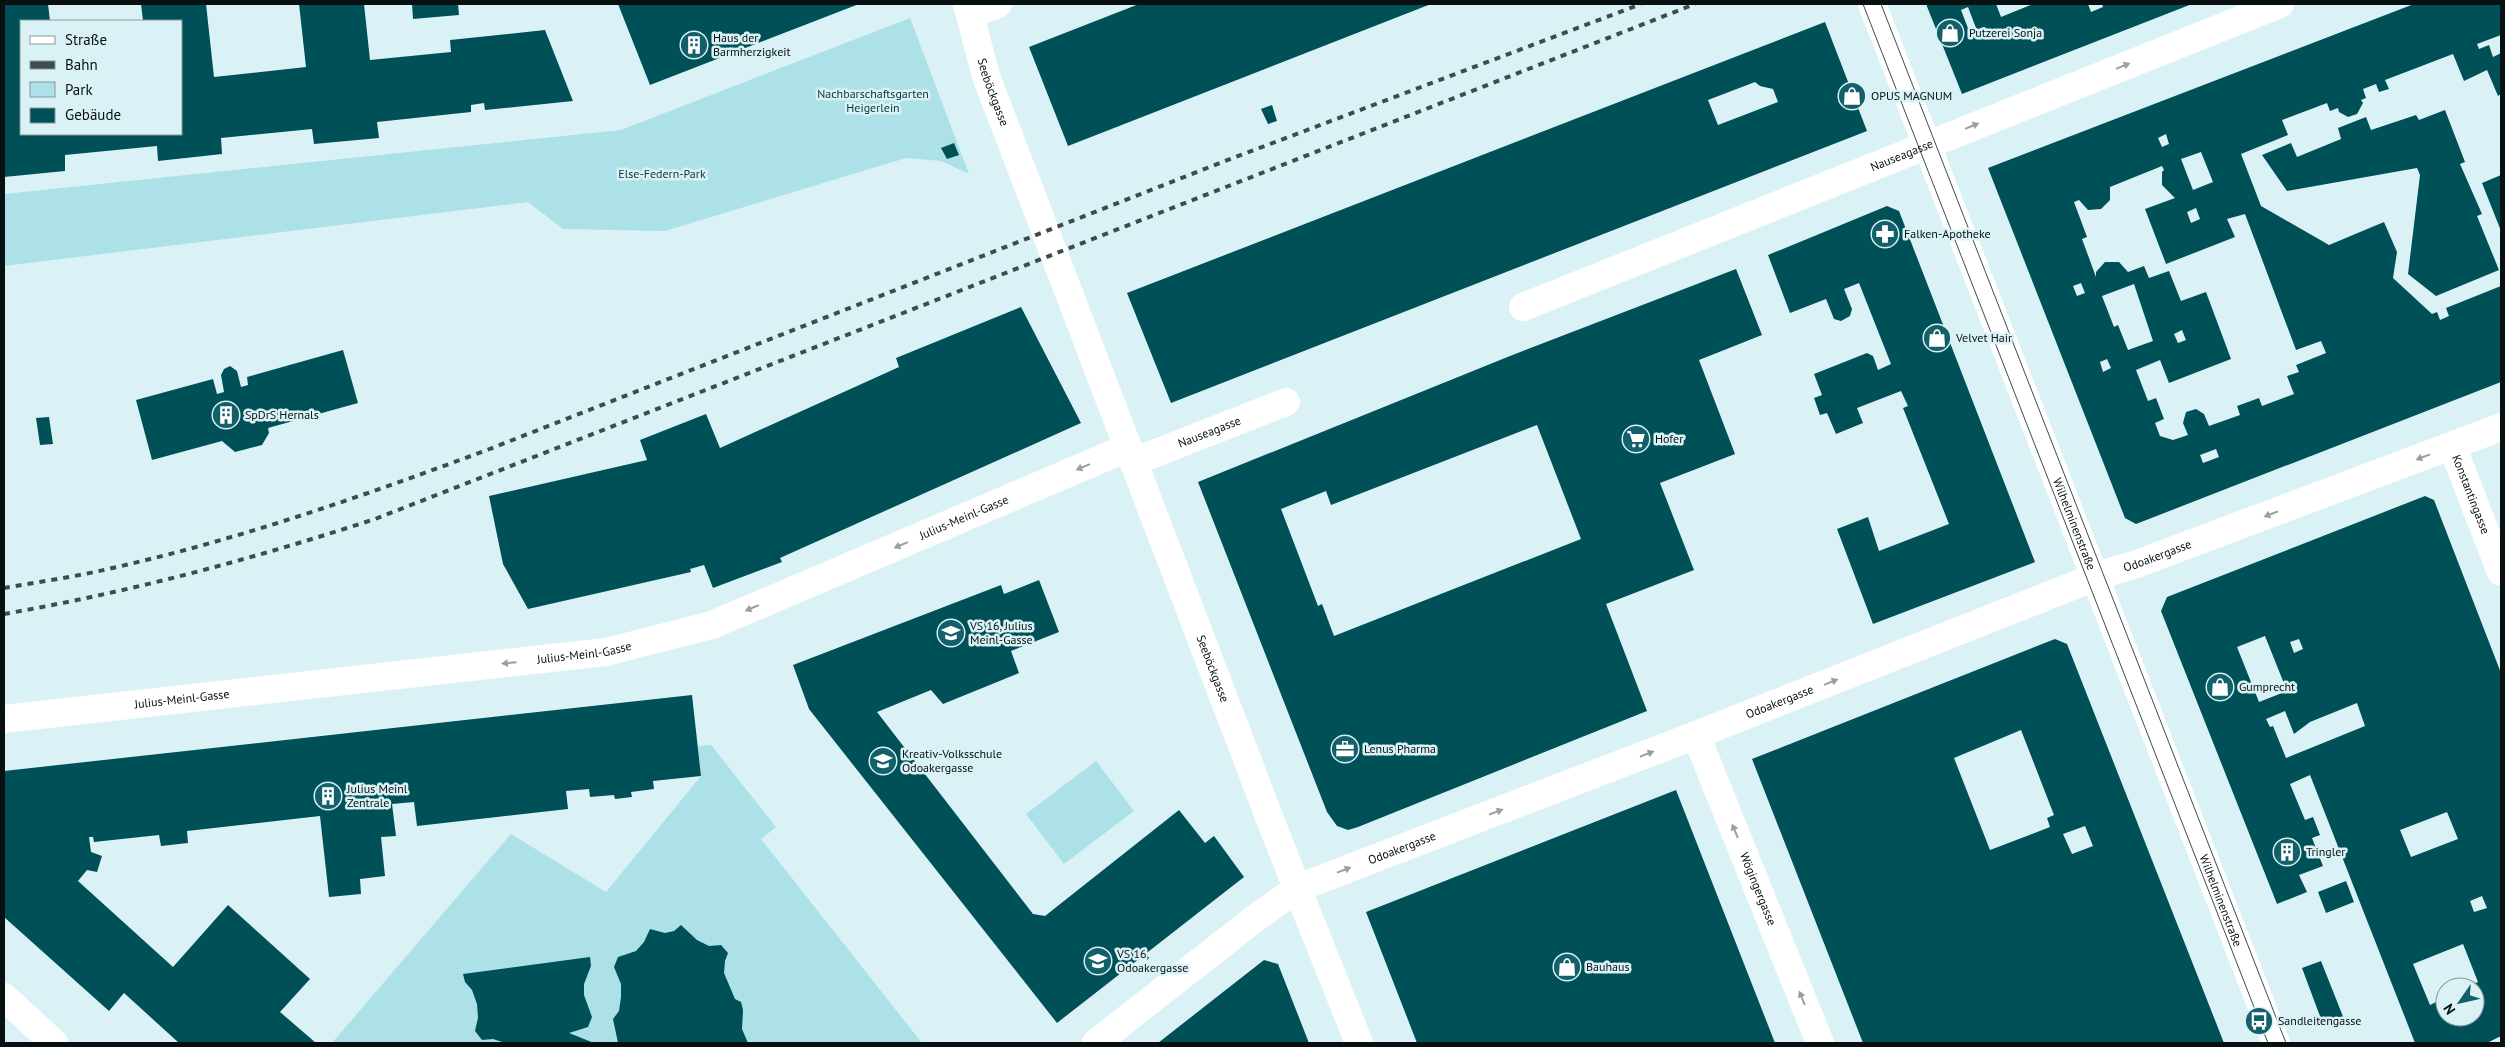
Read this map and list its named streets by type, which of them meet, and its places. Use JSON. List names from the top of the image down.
{
  "streets": {
    "street": [
      "Seeböckgasse",
      "Nauseagasse",
      "Konstantingasse",
      "Julius-Meinl-Gasse",
      "Wilhelminenstraße",
      "Odoakergasse",
      "Wögingergasse"
    ]
  },
  "crossings": [
    ["Seeböckgasse", "Nauseagasse"],
    ["Seeböckgasse", "Julius-Meinl-Gasse"],
    ["Seeböckgasse", "Odoakergasse"],
    ["Nauseagasse", "Julius-Meinl-Gasse"],
    ["Nauseagasse", "Wilhelminenstraße"],
    ["Konstantingasse", "Odoakergasse"],
    ["Wilhelminenstraße", "Odoakergasse"],
    ["Odoakergasse", "Wögingergasse"]
  ],
  "one_way": ["Nauseagasse", "Julius-Meinl-Gasse", "Wögingergasse"],
  "parks": ["Nachbarschaftsgarten Heigerlein", "Else-Federn-Park"],
  "places": {
    "shop": [
      "Putzerei Sonja",
      "OPUS MAGNUM",
      "Velvet Hair",
      "Gumprecht",
      "Bauhaus"
    ],
    "building": [
      "Haus der Barmherzigkeit",
      "SpDrS Hernals",
      "Julius Meinl Zentrale",
      "Tringler"
    ],
    "pharmacy": ["Falken-Apotheke"],
    "supermarket": ["Hofer"],
    "school or university": ["VS 16, Julius Meinl-Gasse", "Kreativ-Volksschule Odoakergasse", "VS 16, Odoakergasse"],
    "office": ["Lenus Pharma"],
    "bus stop": ["Sandleitengasse"]
  },
  "legend": [
    "Straße",
    "Bahn",
    "Park",
    "Gebäude"
  ],
  "north": "bottom left"
}
